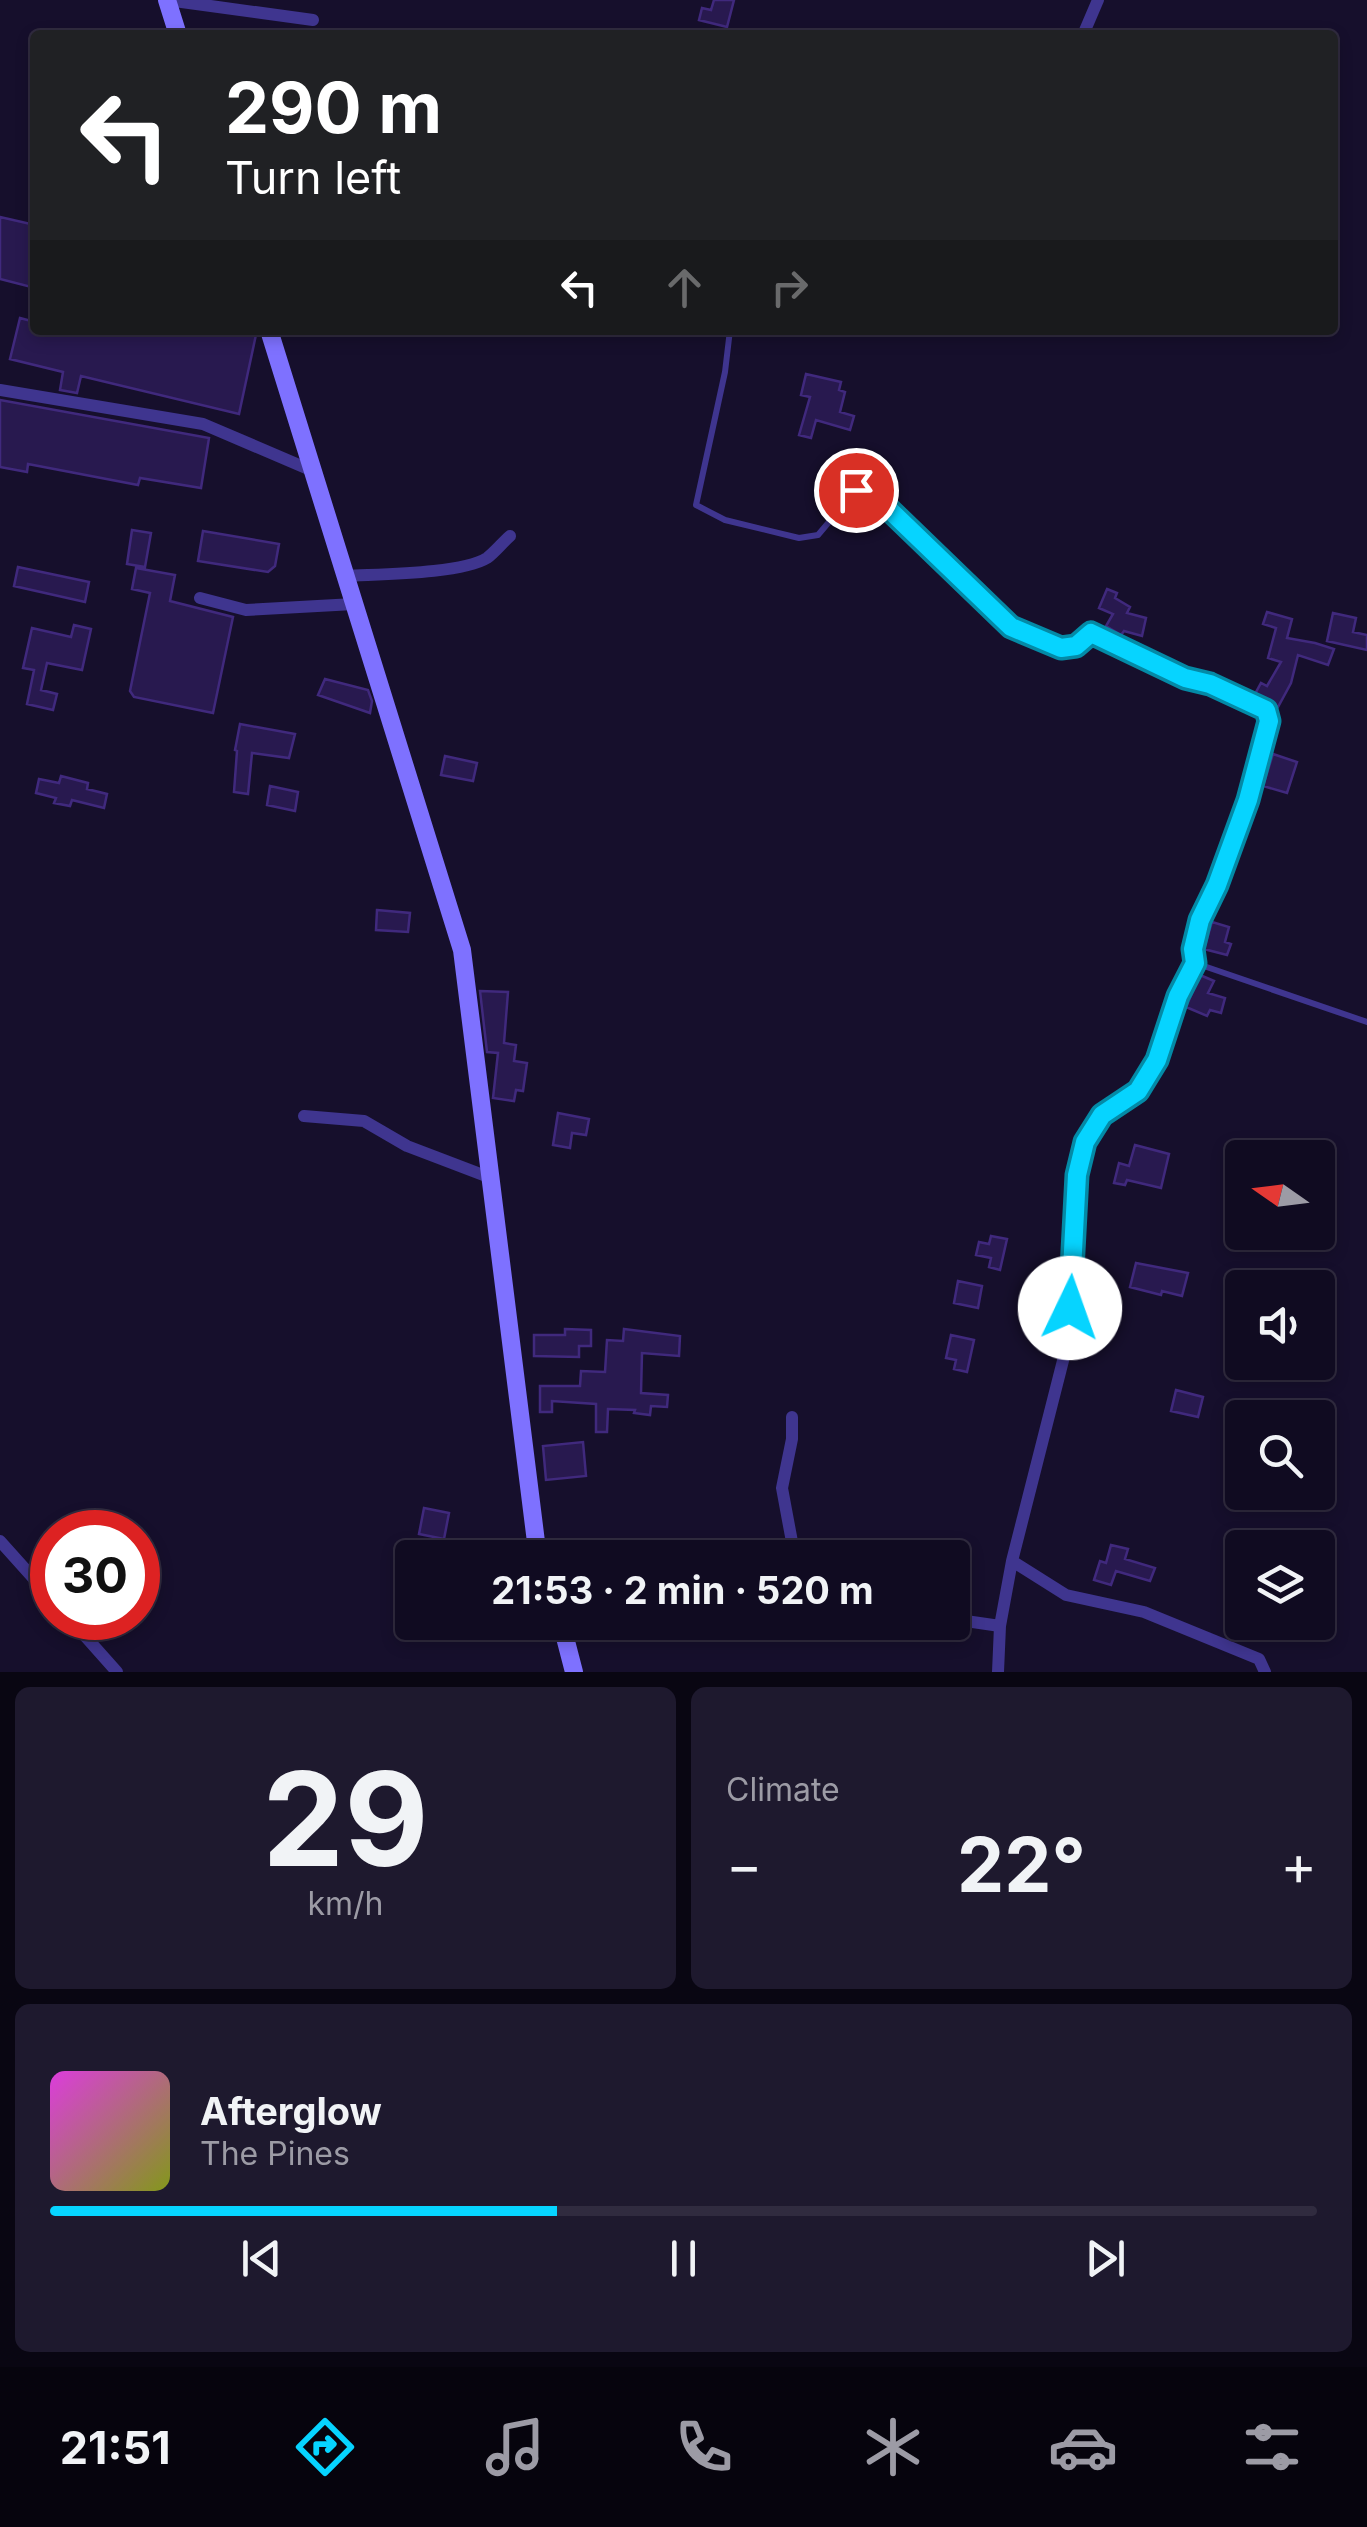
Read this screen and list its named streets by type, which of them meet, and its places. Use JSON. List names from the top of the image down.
{
  "north": "left",
  "page": {
    "turn": ["290 m", "Turn left"],
    "limit": "30",
    "trip": "21:53 · 2 min · 520 m",
    "tile": [
      ["29", "km/h"],
      "Climate"
    ],
    "heat": ["−", "22°", "+"],
    "song": ["Afterglow", "The Pines"],
    "tabs": "21:51"
  }
}
